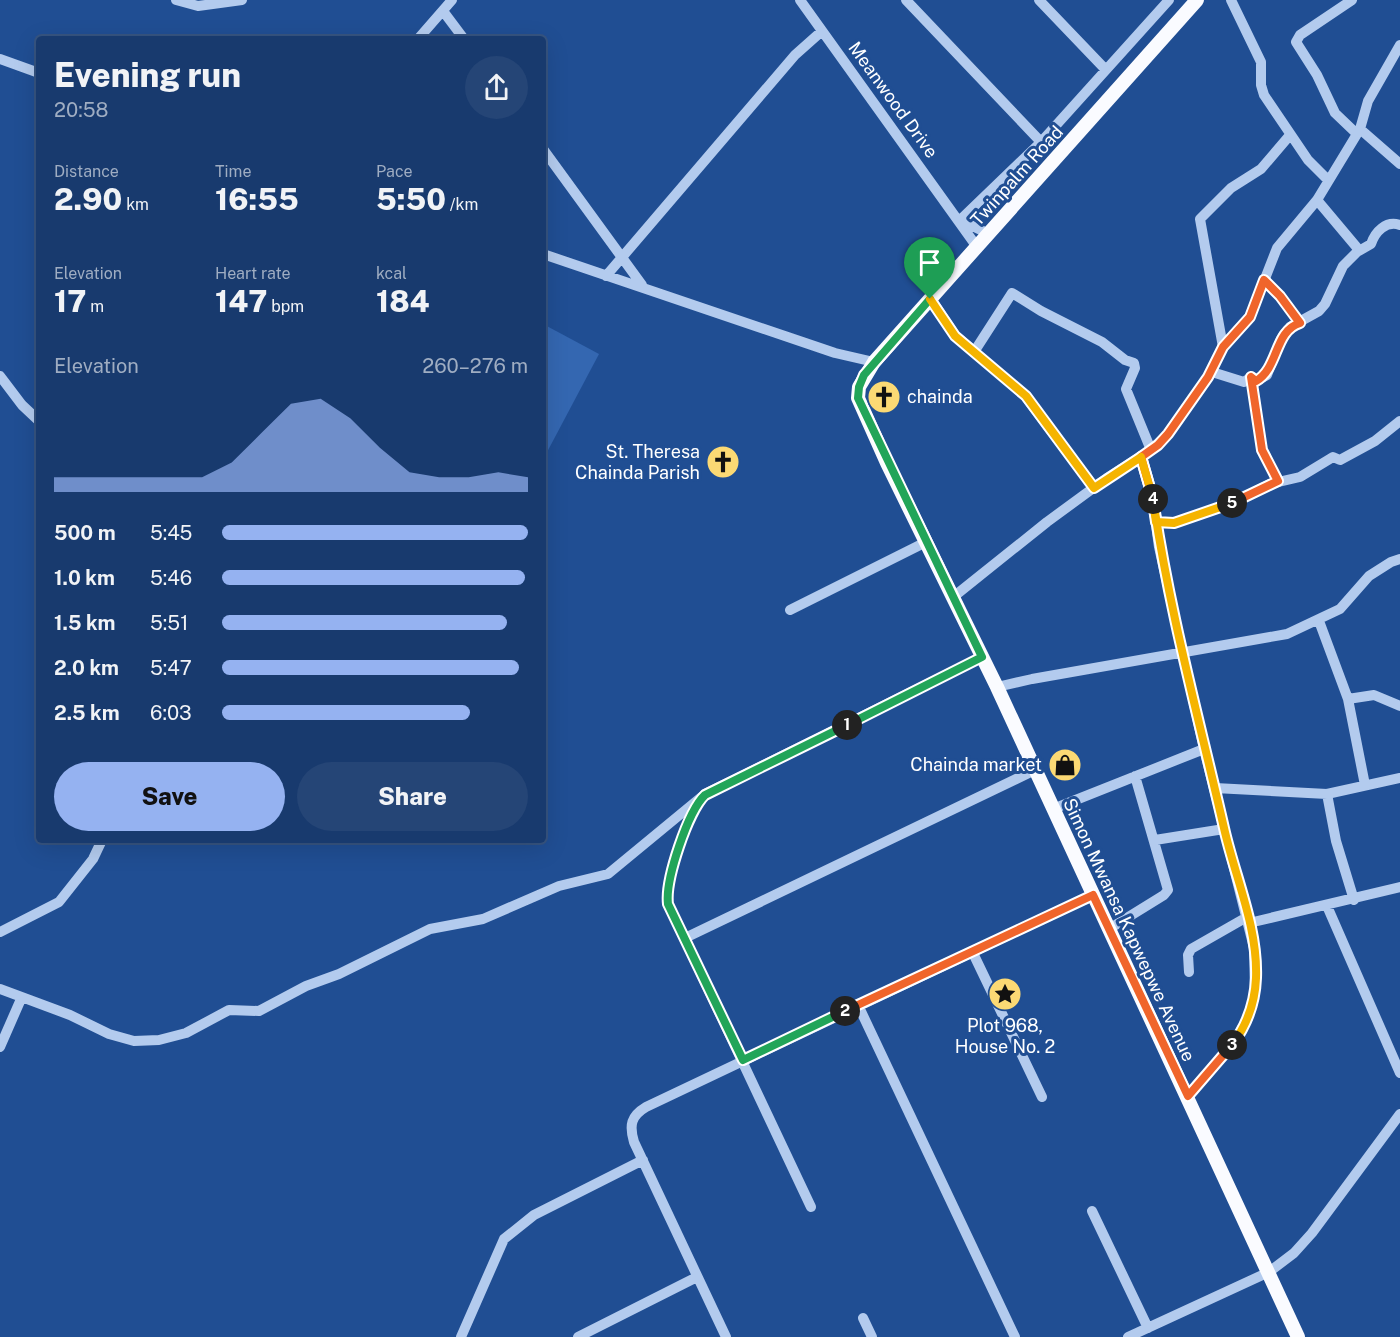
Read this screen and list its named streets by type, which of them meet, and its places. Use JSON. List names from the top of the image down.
{
  "streets": {
    "main road": ["Twinpalm Road", "Simon Mwansa Kapwepwe Avenue"],
    "street": ["Meanwood Drive"]
  },
  "crossings": [
    ["Meanwood Drive", "Twinpalm Road"],
    ["Twinpalm Road", "Simon Mwansa Kapwepwe Avenue"]
  ],
  "places": {
    "church": ["chainda", "St. Theresa Chainda Parish"],
    "shop": ["Chainda market"],
    "place": ["Plot 968, House No. 2"]
  },
  "page": {
    "heading": ["Evening run", "20:58"],
    "stats": [
      ["Distance", "2.90 km"],
      ["Time", "16:55"],
      ["Pace", "5:50 /km"],
      ["Elevation", "17 m"],
      ["Heart rate", "147 bpm"],
      ["kcal", "184"]
    ],
    "chart": ["Elevation", "260–276 m"],
    "pins": [
      "4",
      "5",
      "1",
      "2",
      "3"
    ],
    "list": [
      {
        "name": "500 m",
        "note": "5:45"
      },
      {
        "name": "1.0 km",
        "note": "5:46"
      },
      {
        "name": "1.5 km",
        "note": "5:51"
      },
      {
        "name": "2.0 km",
        "note": "5:47"
      },
      {
        "name": "2.5 km",
        "note": "6:03"
      }
    ],
    "buttons": ["Save", "Share"]
  }
}
